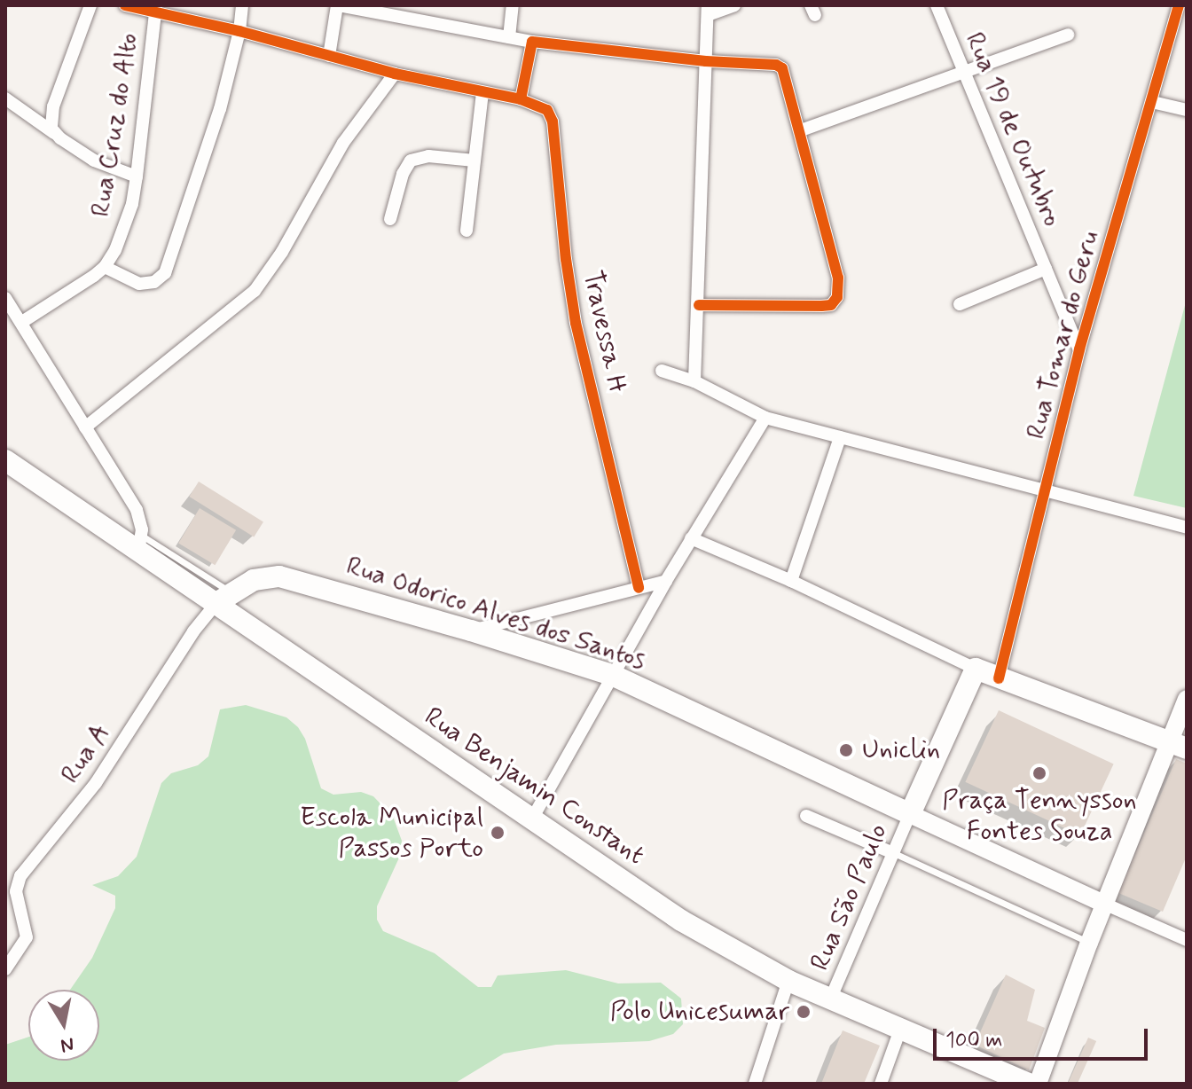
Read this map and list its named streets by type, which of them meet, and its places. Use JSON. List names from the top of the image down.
{
  "streets": {
    "main road": ["Rua Odorico Alves dos Santos", "Rua Benjamin Constant"],
    "street": [
      "Rua Cruz do Alto",
      "Rua 19 de Outubro",
      "Travessa H",
      "Rua Tomar do Geru",
      "Rua A",
      "Rua São Paulo"
    ]
  },
  "crossings": [
    ["Rua Cruz do Alto", "Travessa H"],
    ["Rua 19 de Outubro", "Rua Tomar do Geru"],
    ["Rua Odorico Alves dos Santos", "Rua A"],
    ["Rua Odorico Alves dos Santos", "Rua Benjamin Constant"],
    ["Rua Odorico Alves dos Santos", "Rua São Paulo"],
    ["Rua A", "Rua Benjamin Constant"],
    ["Rua Benjamin Constant", "Rua São Paulo"]
  ],
  "places": [
    "Uniclin",
    "Praça Tennysson Fontes Souza",
    "Escola Municipal Passos Porto",
    "Polo Unicesumar"
  ],
  "scale_bar": "100 m",
  "north": "bottom"
}
